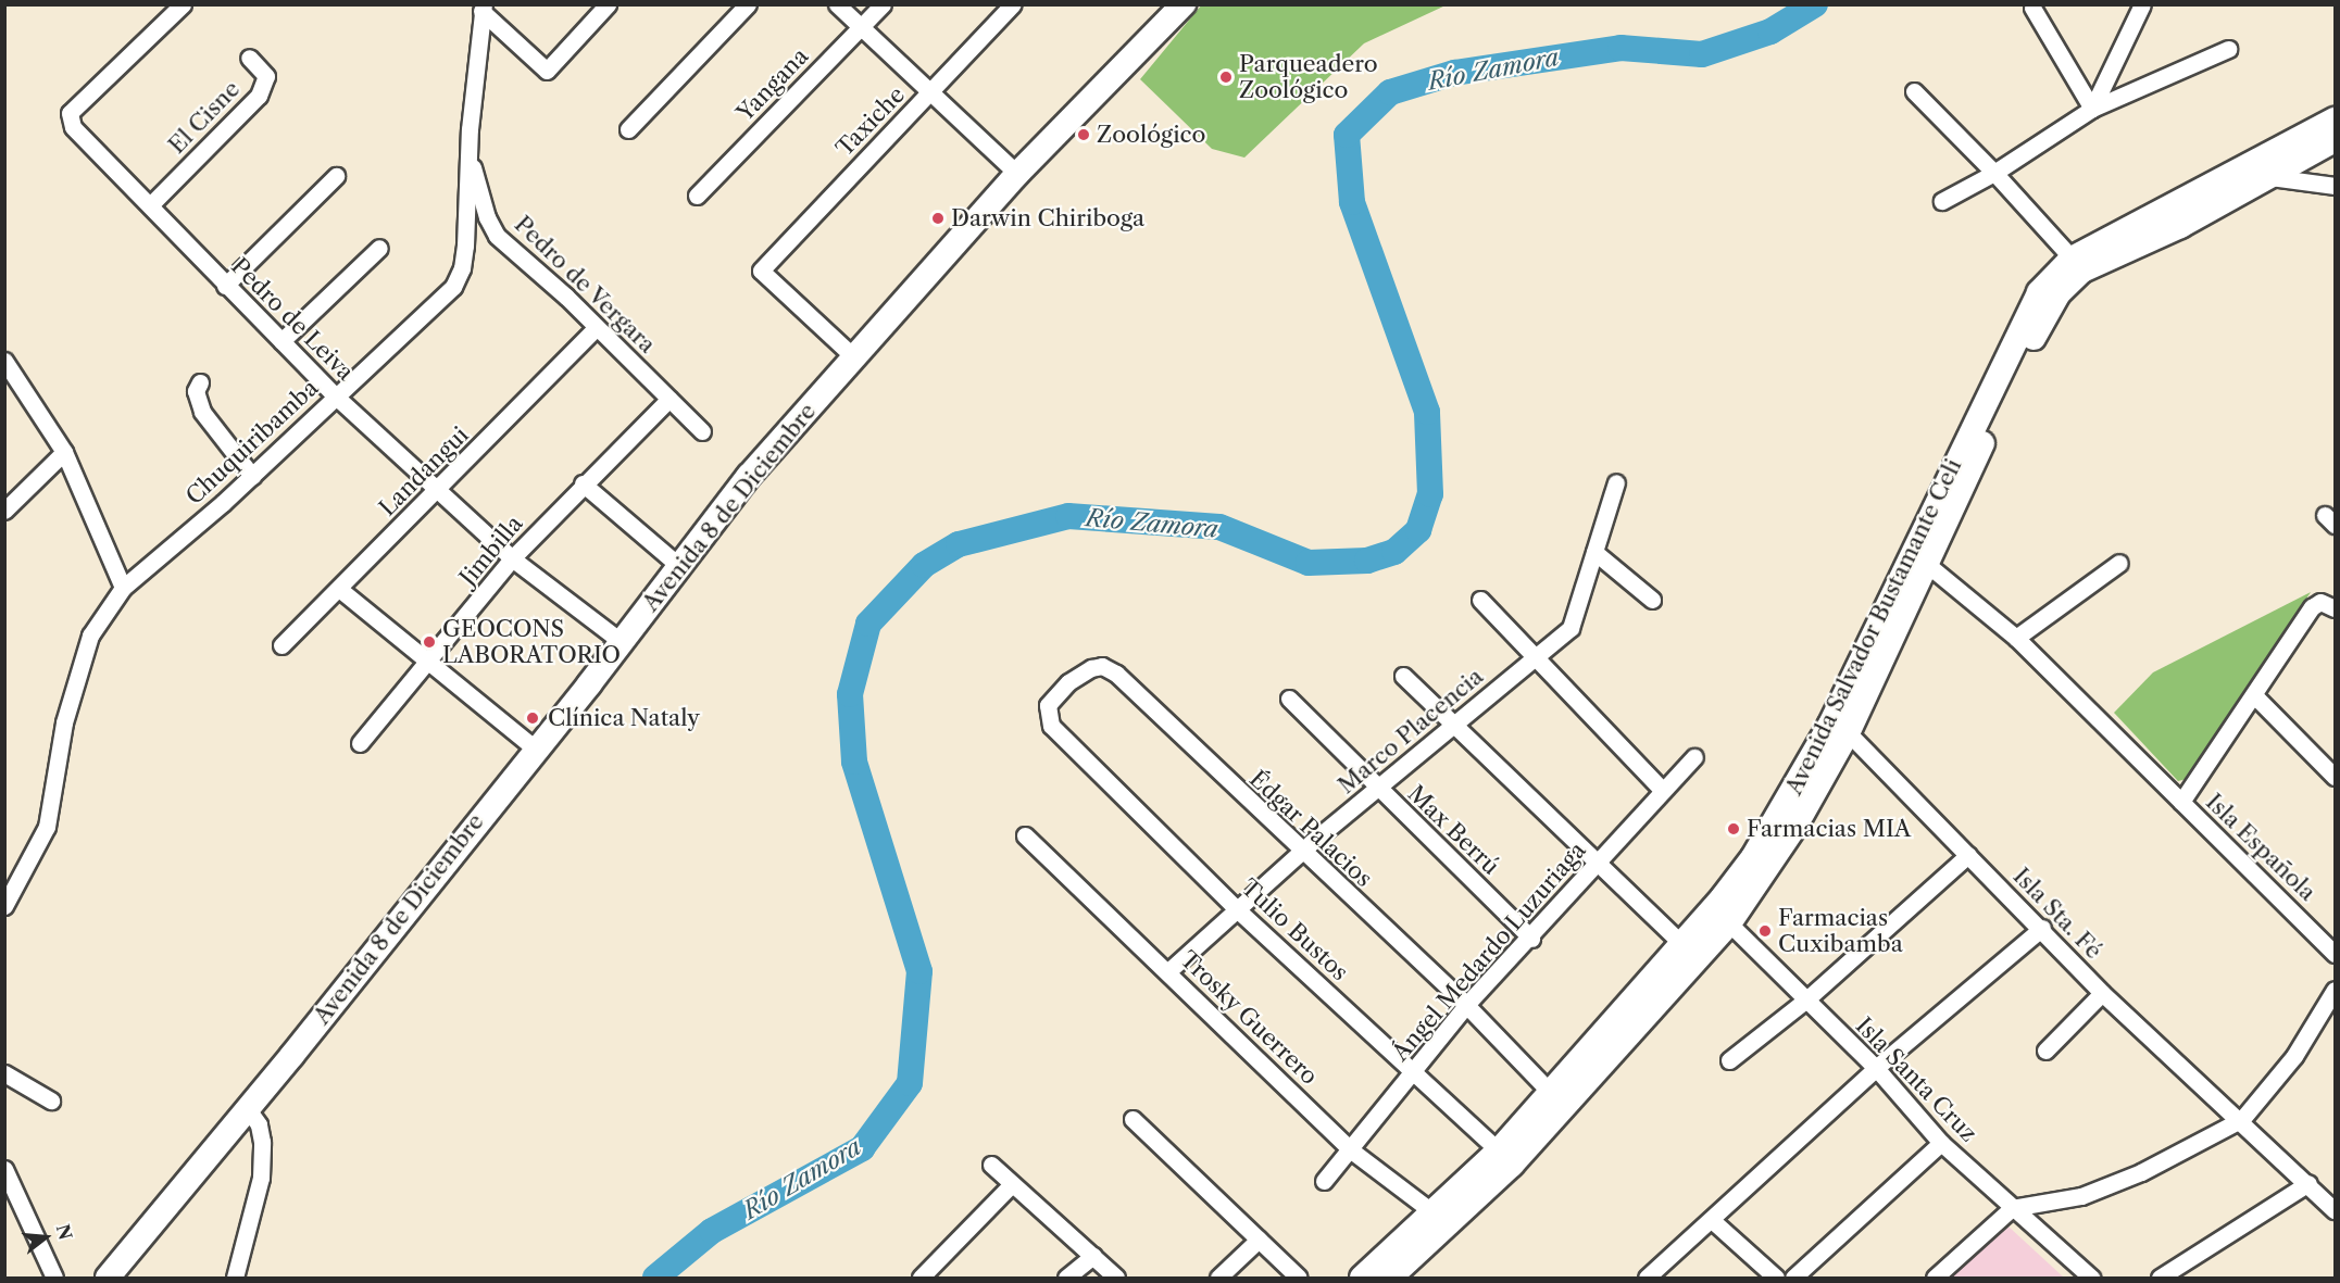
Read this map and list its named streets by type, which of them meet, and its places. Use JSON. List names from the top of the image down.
{
  "streets": {
    "main road": ["Avenida 8 de Diciembre", "Avenida Salvador Bustamante Celi"],
    "street": [
      "Yangana",
      "El Cisne",
      "Taxiche",
      "Pedro de Vergara",
      "Pedro de Leiva",
      "Chuquiribamba",
      "Landangui",
      "Jimbilla",
      "Marco Placencia",
      "Édgar Palacios",
      "Max Berrú",
      "Isla Española",
      "Isla Sta. Fé",
      "Tulio Bustos",
      "Ángel Medardo Luzuriaga",
      "Trosky Guerrero",
      "Isla Santa Cruz"
    ]
  },
  "crossings": [
    ["El Cisne", "Pedro de Leiva"],
    ["Taxiche", "Avenida 8 de Diciembre"],
    ["Pedro de Vergara", "Chuquiribamba"],
    ["Pedro de Vergara", "Landangui"],
    ["Pedro de Vergara", "Jimbilla"],
    ["Pedro de Leiva", "Chuquiribamba"],
    ["Pedro de Leiva", "Landangui"],
    ["Pedro de Leiva", "Avenida 8 de Diciembre"],
    ["Pedro de Leiva", "Jimbilla"],
    ["Avenida Salvador Bustamante Celi", "Édgar Palacios"],
    ["Avenida Salvador Bustamante Celi", "Isla Española"],
    ["Avenida Salvador Bustamante Celi", "Isla Sta. Fé"],
    ["Avenida Salvador Bustamante Celi", "Tulio Bustos"],
    ["Avenida Salvador Bustamante Celi", "Trosky Guerrero"],
    ["Avenida Salvador Bustamante Celi", "Isla Santa Cruz"],
    ["Marco Placencia", "Édgar Palacios"],
    ["Marco Placencia", "Max Berrú"],
    ["Marco Placencia", "Tulio Bustos"],
    ["Marco Placencia", "Trosky Guerrero"],
    ["Édgar Palacios", "Tulio Bustos"],
    ["Édgar Palacios", "Ángel Medardo Luzuriaga"],
    ["Max Berrú", "Ángel Medardo Luzuriaga"],
    ["Tulio Bustos", "Ángel Medardo Luzuriaga"],
    ["Ángel Medardo Luzuriaga", "Trosky Guerrero"]
  ],
  "water": ["Río Zamora"],
  "places": [
    "Parqueadero Zoológico",
    "Zoológico",
    "Darwin Chiriboga",
    "GEOCONS LABORATORIO",
    "Clínica Nataly",
    "Farmacias MIA",
    "Farmacias Cuxibamba"
  ],
  "north": "right"
}
